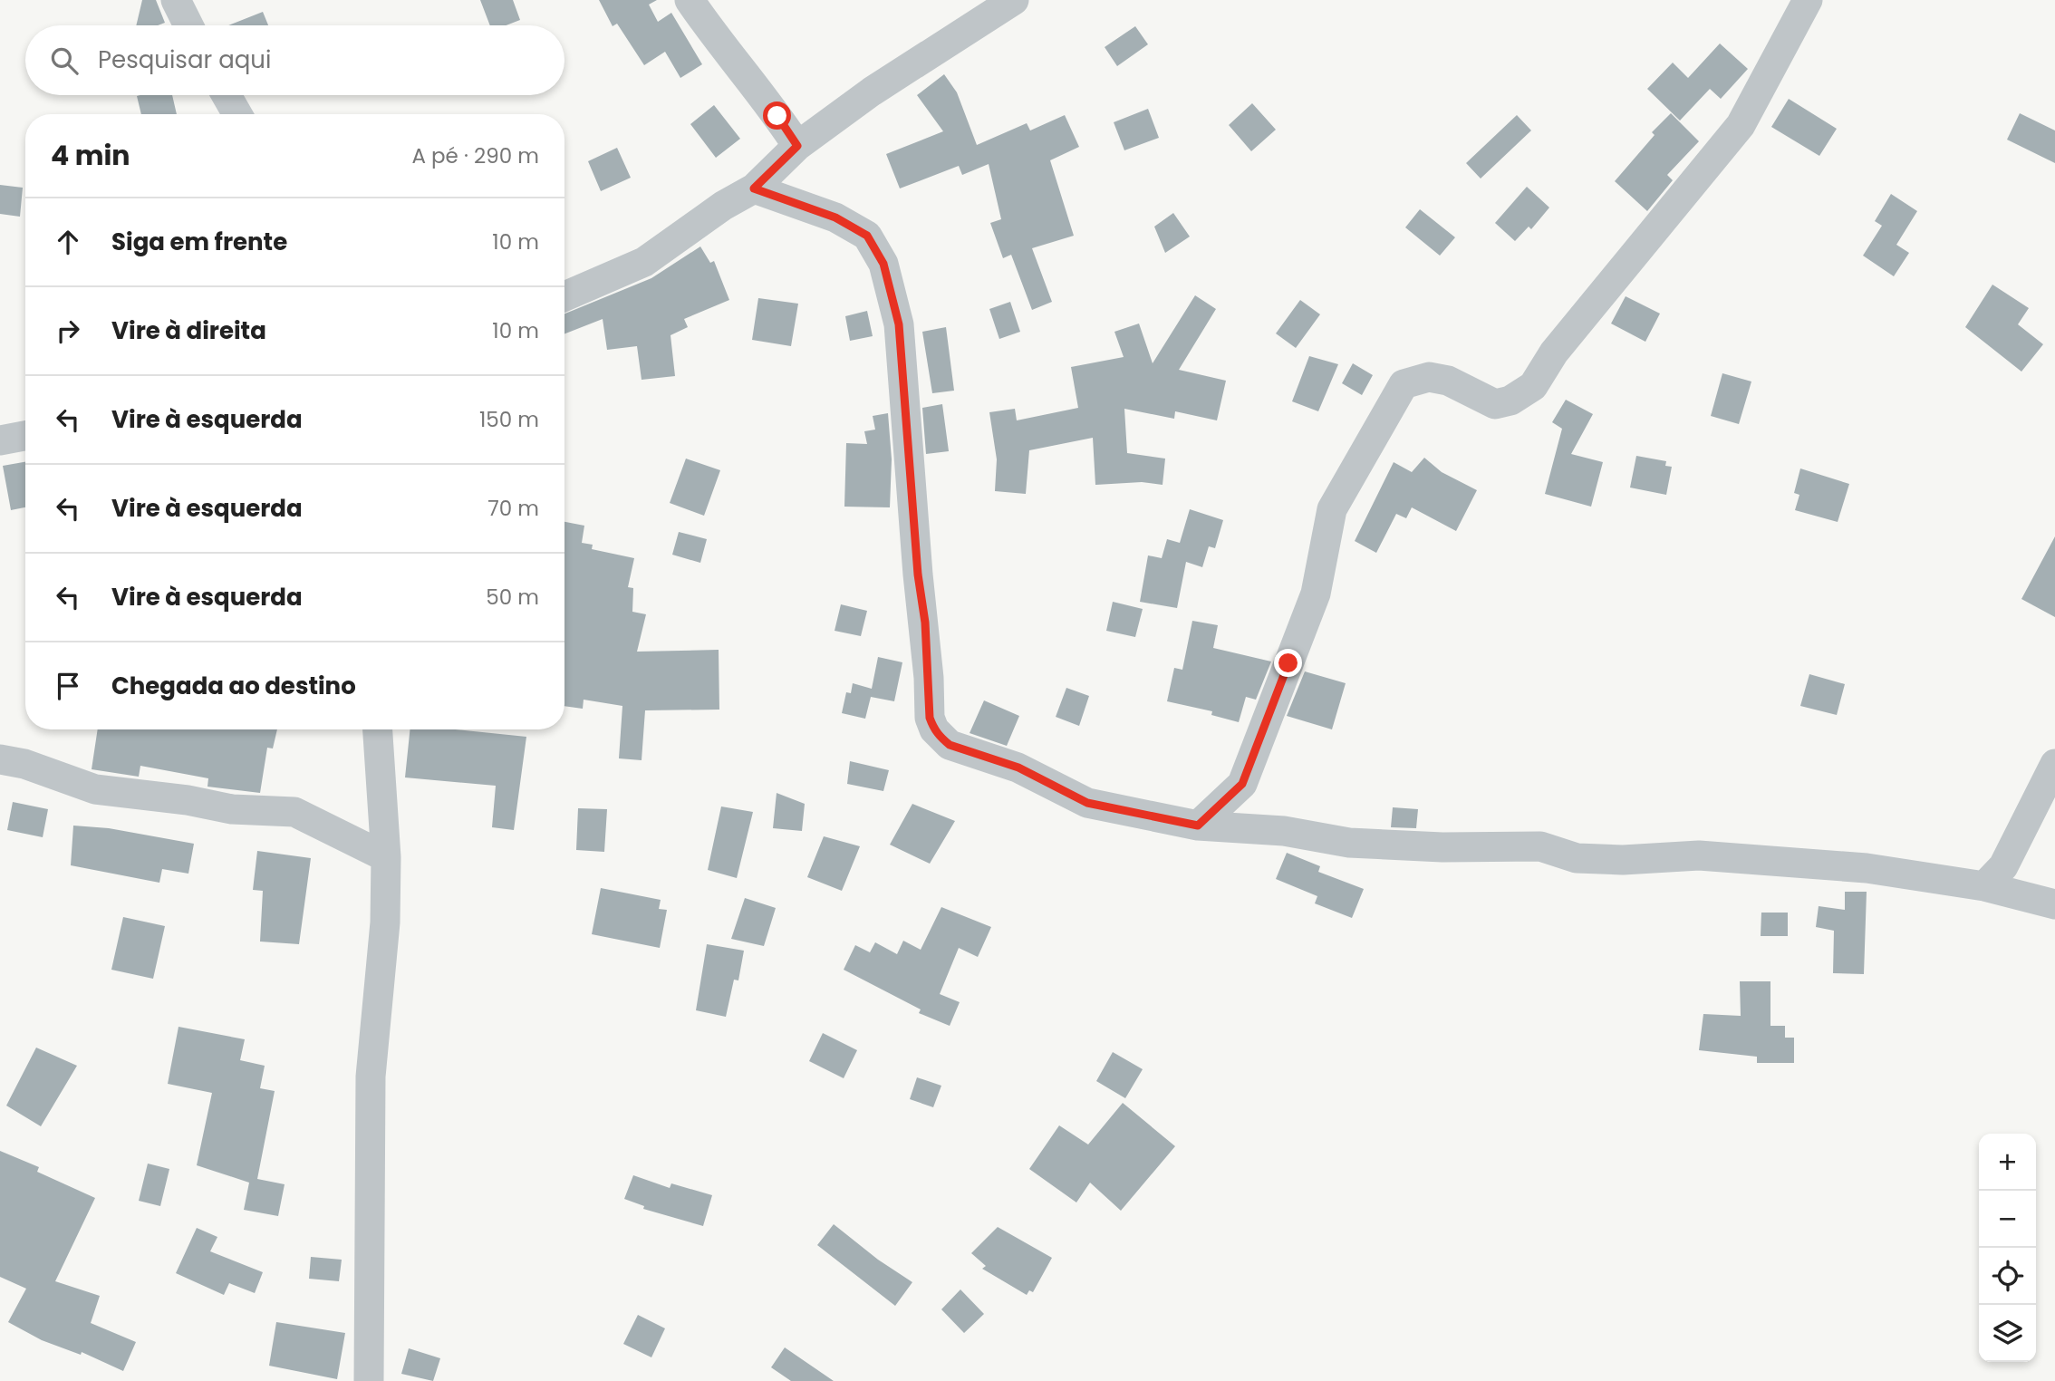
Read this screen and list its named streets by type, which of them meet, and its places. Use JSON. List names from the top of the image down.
{
  "page": {
    "search": "Pesquisar aqui",
    "heading": ["4 min", "A pé · 290 m"],
    "list": [
      ["Siga em frente", "10 m"],
      ["Vire à direita", "10 m"],
      ["Vire à esquerda", "150 m"],
      ["Vire à esquerda", "70 m"],
      ["Vire à esquerda", "50 m"],
      "Chegada ao destino"
    ],
    "map_buttons": ["+", "−"]
  }
}
